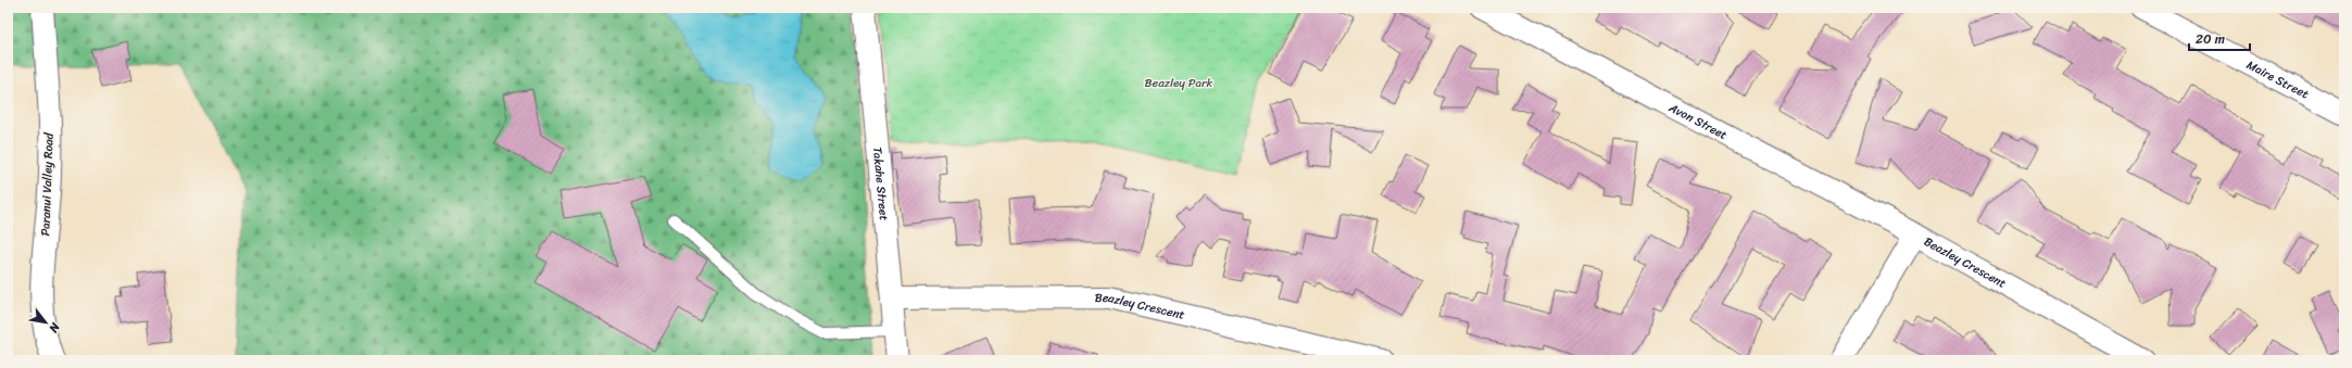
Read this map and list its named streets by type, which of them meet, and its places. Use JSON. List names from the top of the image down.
{
  "streets": {
    "street": [
      "Maire Street",
      "Avon Street",
      "Takahe Street",
      "Paranui Valley Road",
      "Beazley Crescent"
    ]
  },
  "crossings": [
    ["Avon Street", "Beazley Crescent"],
    ["Takahe Street", "Beazley Crescent"]
  ],
  "parks": ["Beazley Park"],
  "scale_bar": "20 m",
  "north": "bottom right"
}
